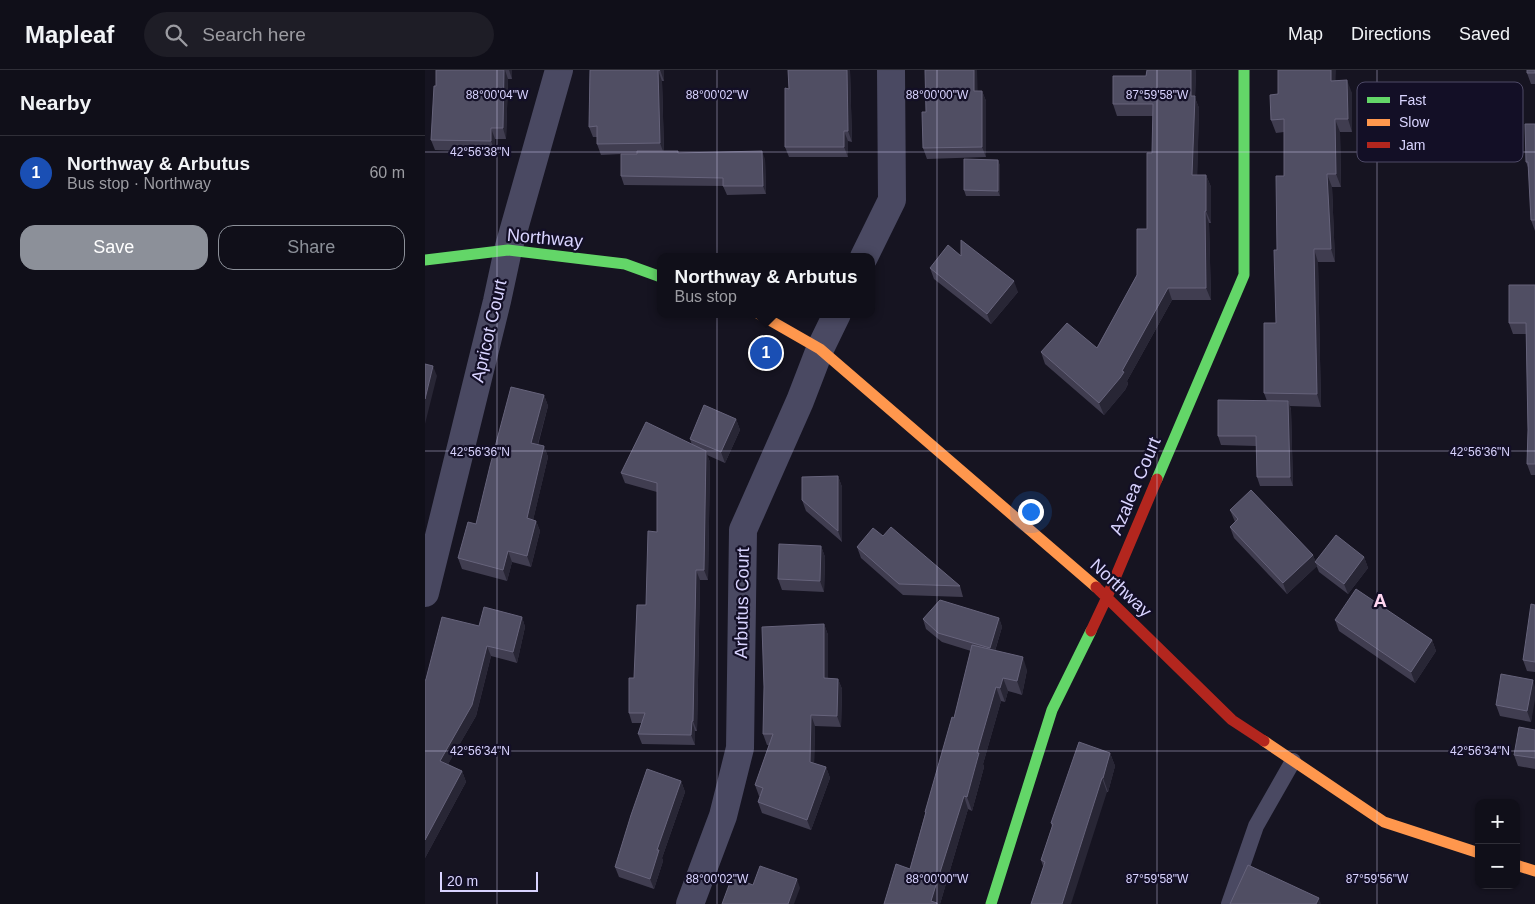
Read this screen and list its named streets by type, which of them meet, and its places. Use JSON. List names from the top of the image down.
{
  "streets": {
    "street": [
      "Northway",
      "Apricot Court",
      "Azalea Court",
      "Arbutus Court"
    ]
  },
  "crossings": [
    ["Northway", "Apricot Court"],
    ["Northway", "Azalea Court"],
    ["Northway", "Arbutus Court"]
  ],
  "districts": ["A"],
  "legend": ["Fast", "Slow", "Jam"],
  "scale_bar": "20 m",
  "page": {
    "header": "Mapleaf",
    "search": "Search here",
    "nav": ["Map", "Directions", "Saved"],
    "heading": "Nearby",
    "list": [
      {
        "mark": "1",
        "name": "Northway & Arbutus",
        "note": "Bus stop · Northway",
        "value": "60 m"
      }
    ],
    "buttons": ["Save", "Share"],
    "popup": ["Northway & Arbutus", "Bus stop"],
    "pins": "1",
    "map_buttons": ["+", "−"],
    "scale": "20 m"
  },
  "coordinates": [
    "88°00'04\"W",
    "88°00'02\"W",
    "88°00'00\"W",
    "87°59'58\"W",
    "42°56'38\"N",
    "42°56'36\"N",
    "42°56'34\"N",
    "87°59'56\"W"
  ]
}
